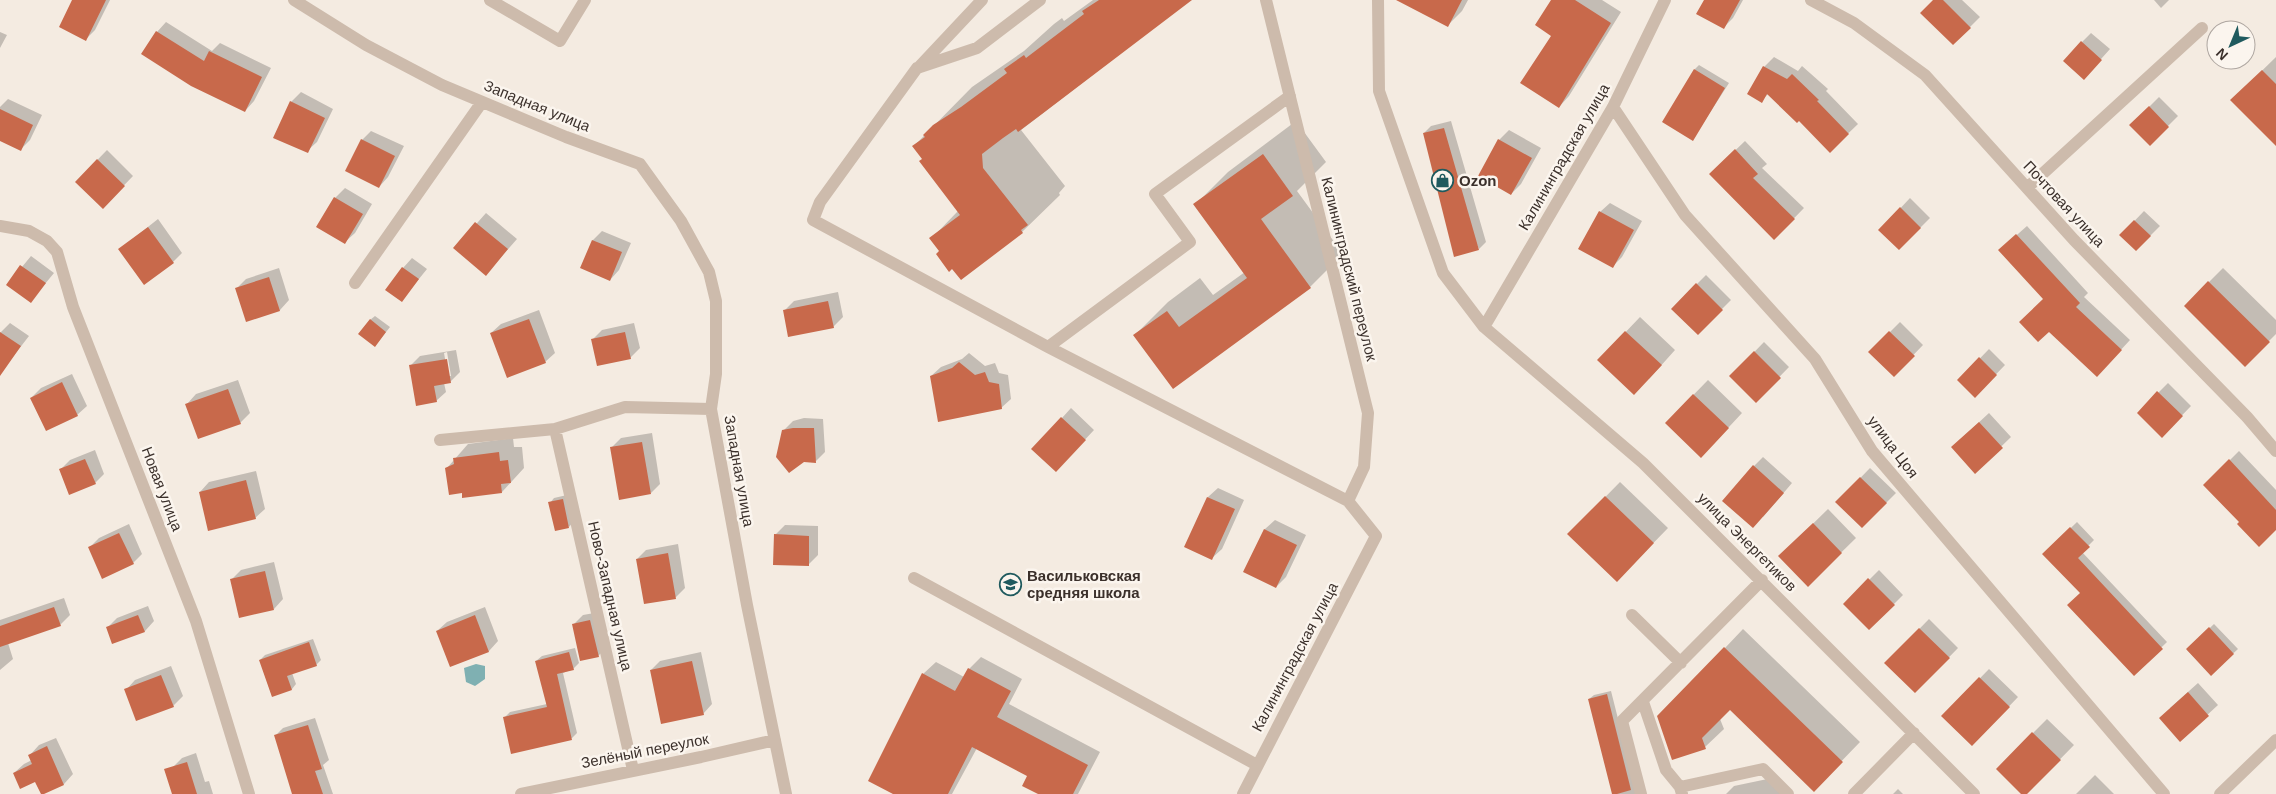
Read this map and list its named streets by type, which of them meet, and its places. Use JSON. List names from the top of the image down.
{
  "streets": {
    "street": [
      "Западная улица",
      "Калининградская улица",
      "Почтовая улица",
      "Калининградский переулок",
      "улица Цоя",
      "Новая улица",
      "улица Энергетиков",
      "Ново-Западная улица",
      "Зелёный переулок"
    ]
  },
  "crossings": [
    ["Западная улица", "Зелёный переулок"],
    ["Калининградская улица", "Калининградский переулок"],
    ["Калининградская улица", "улица Цоя"],
    ["Калининградская улица", "улица Энергетиков"],
    ["Ново-Западная улица", "Зелёный переулок"]
  ],
  "places": {
    "shop": ["Ozon"],
    "school or university": ["Васильковская средняя школа"]
  },
  "north": "bottom left"
}
